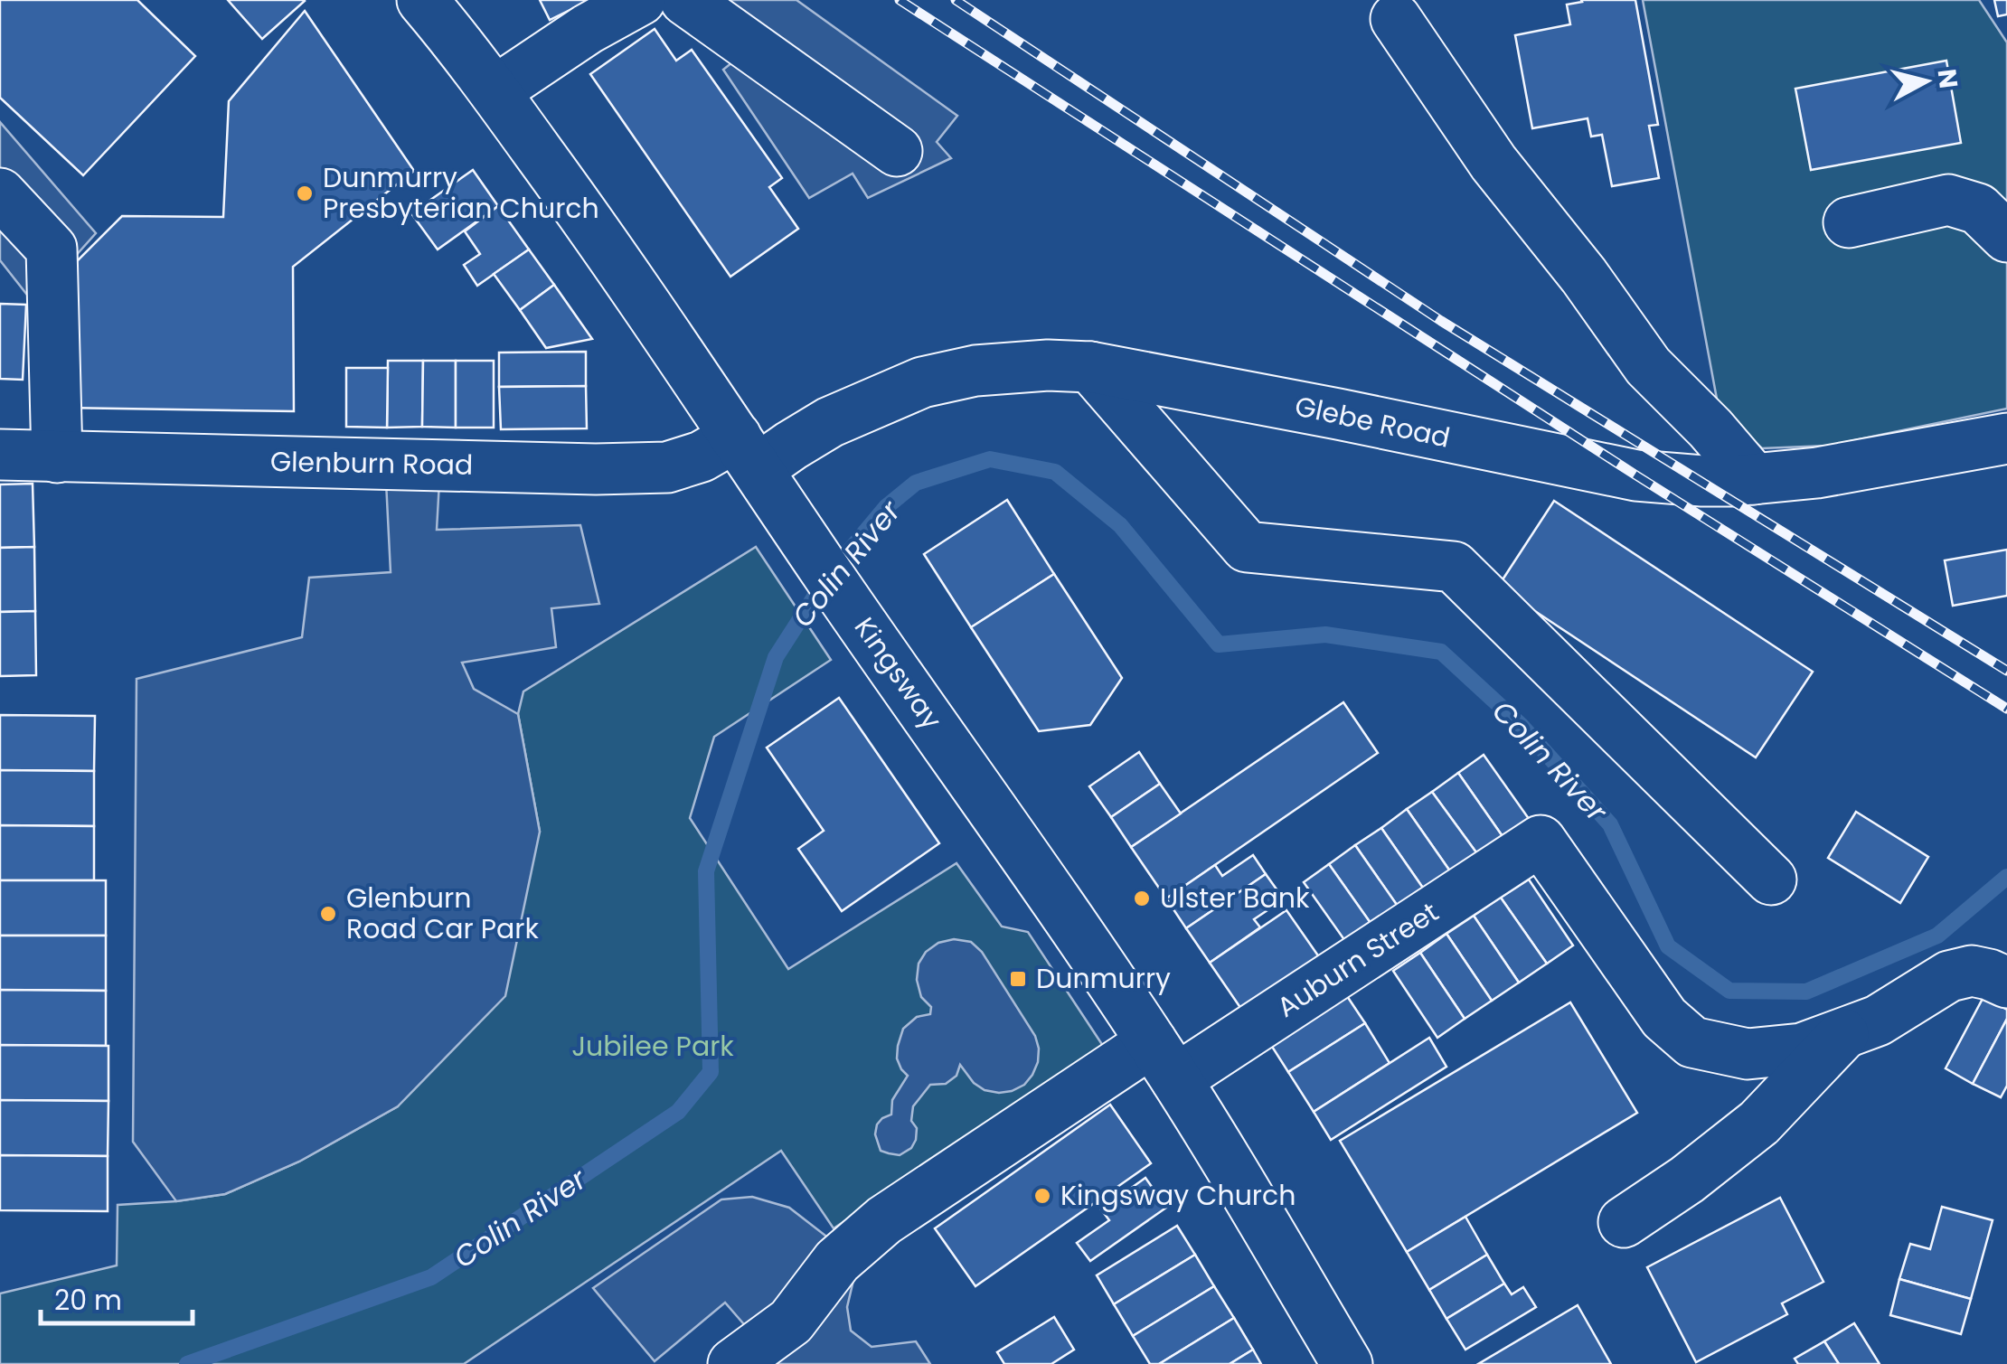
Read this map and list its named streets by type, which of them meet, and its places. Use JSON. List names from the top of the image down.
{
  "streets": {
    "street": [
      "Glebe Road",
      "Glenburn Road",
      "Kingsway",
      "Auburn Street"
    ]
  },
  "crossings": [
    ["Glebe Road", "Glenburn Road"],
    ["Glebe Road", "Kingsway"],
    ["Glenburn Road", "Kingsway"],
    ["Kingsway", "Auburn Street"]
  ],
  "water": ["Colin River"],
  "parks": ["Jubilee Park"],
  "places": {
    "other": [
      "Dunmurry Presbyterian Church",
      "Ulster Bank",
      "Glenburn Road Car Park",
      "Kingsway Church"
    ],
    "transit": ["Dunmurry"]
  },
  "scale_bar": "20 m",
  "north": "right"
}
